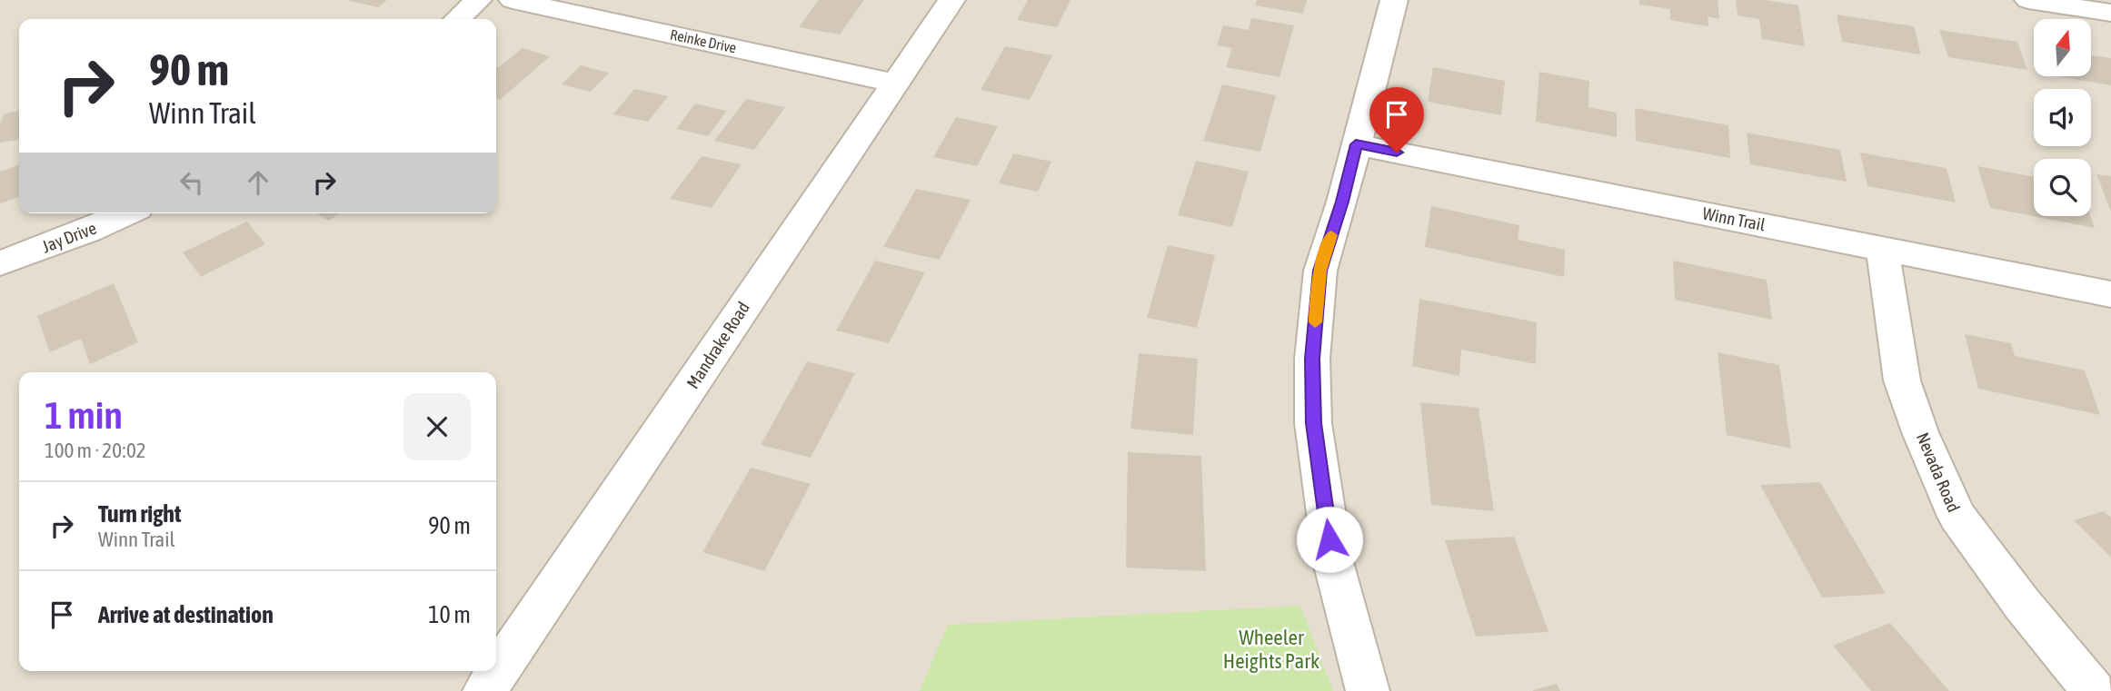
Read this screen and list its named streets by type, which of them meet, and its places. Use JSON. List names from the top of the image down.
{
  "streets": {
    "street": [
      "Reinke Drive",
      "Winn Trail",
      "Jay Drive",
      "Mandrake Road",
      "Nevada Road"
    ]
  },
  "crossings": [
    ["Reinke Drive", "Mandrake Road"],
    ["Winn Trail", "Nevada Road"]
  ],
  "parks": ["Wheeler Heights Park"],
  "north": "top",
  "page": {
    "turn": ["90 m", "Winn Trail"],
    "heading": ["1 min", "100 m · 20:02"],
    "list": [
      {
        "name": "Turn right",
        "note": "Winn Trail",
        "value": "90 m"
      },
      {
        "name": "Arrive at destination",
        "value": "10 m"
      }
    ]
  }
}
